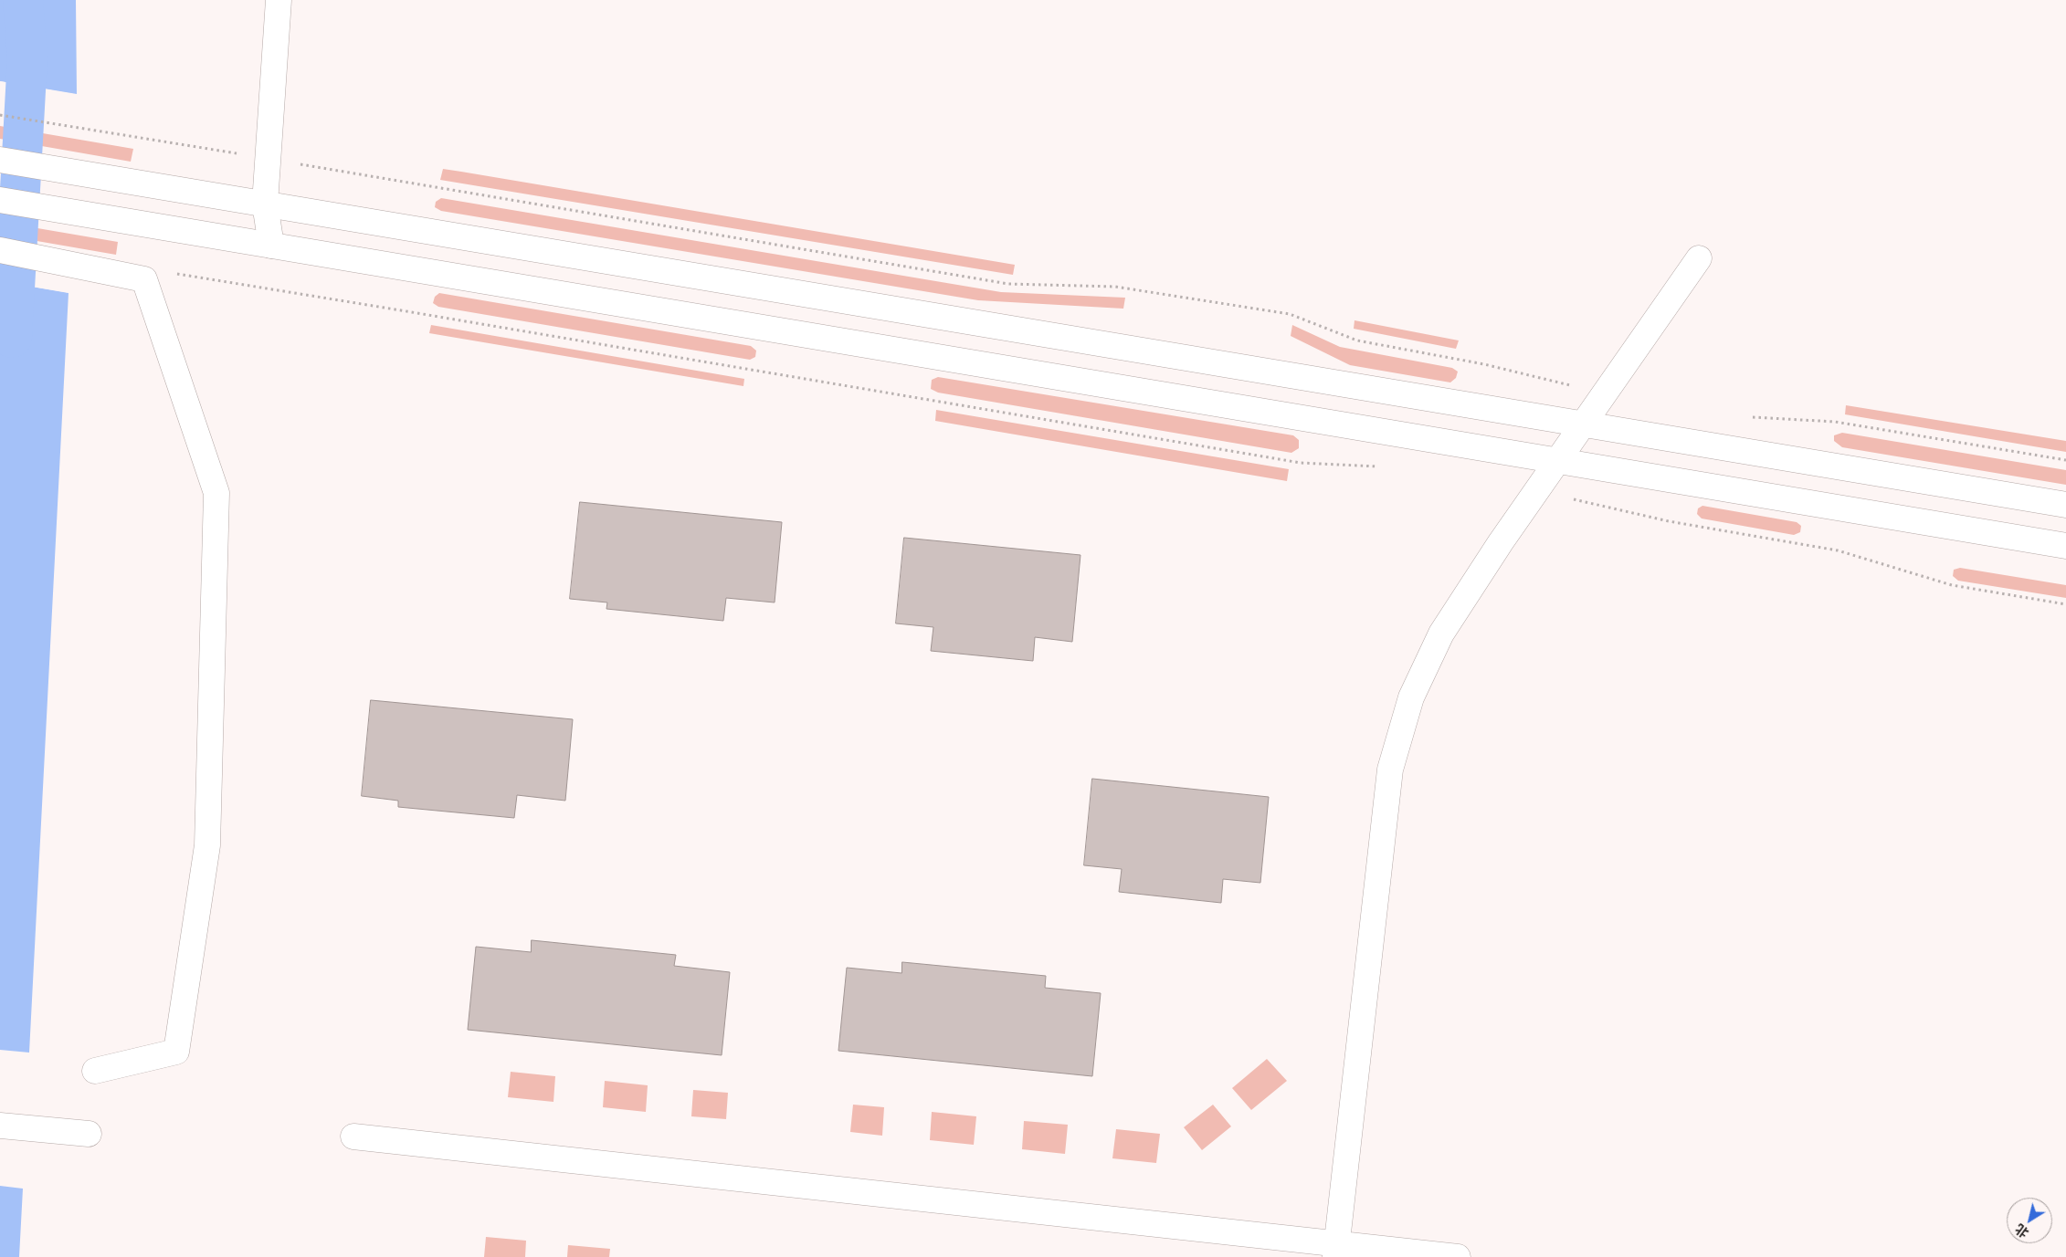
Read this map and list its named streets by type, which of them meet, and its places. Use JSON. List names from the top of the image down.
{
  "north": "bottom left"
}
